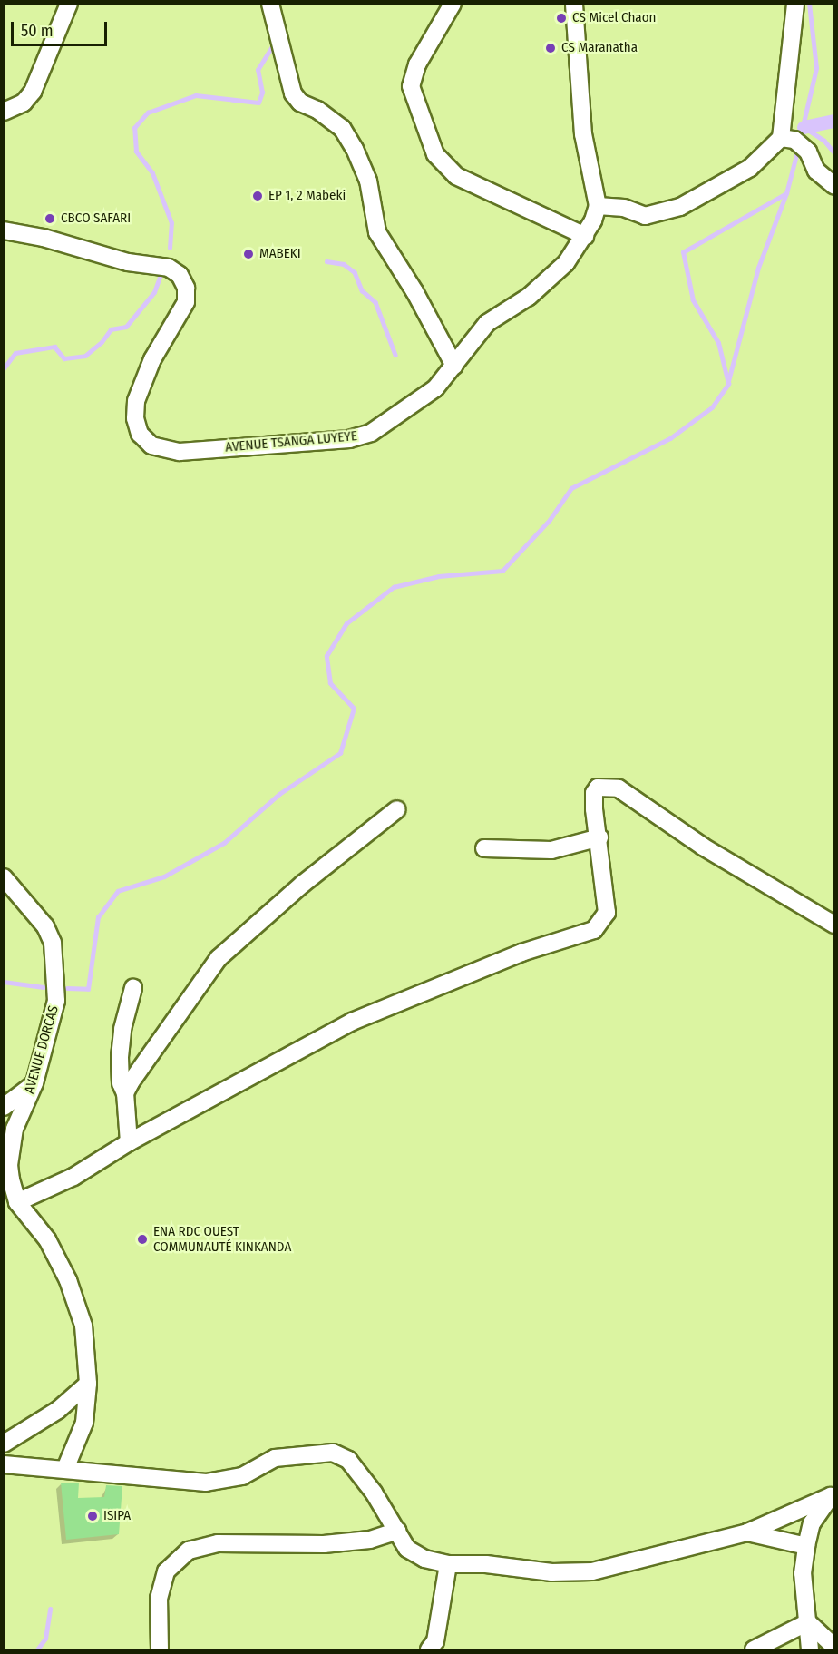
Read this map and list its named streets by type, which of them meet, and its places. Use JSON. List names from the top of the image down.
{
  "streets": {
    "street": ["AVENUE TSANGA LUYEYE", "AVENUE DORCAS"]
  },
  "places": [
    "CS Micel Chaon",
    "CS Maranatha",
    "EP 1, 2 Mabeki",
    "CBCO SAFARI",
    "MABEKI",
    "ENA RDC OUEST COMMUNAUTÉ KINKANDA",
    "ISIPA"
  ],
  "scale_bar": "50 m"
}
